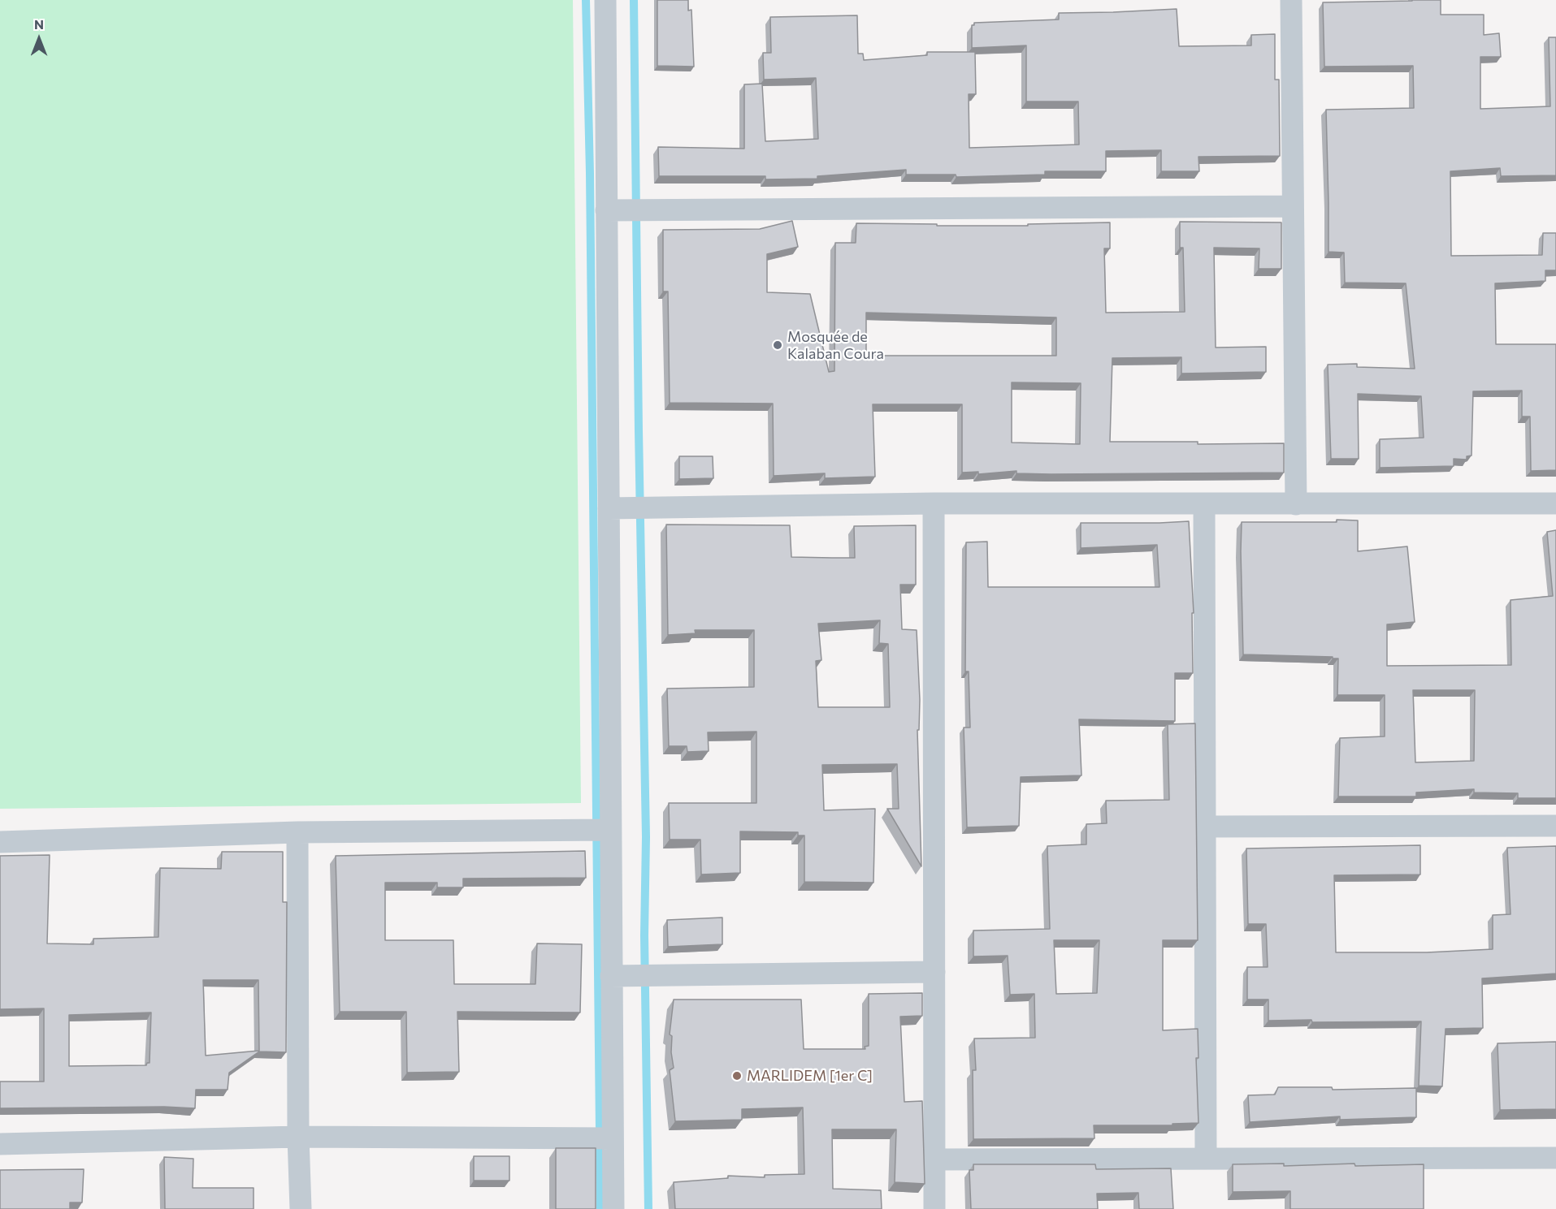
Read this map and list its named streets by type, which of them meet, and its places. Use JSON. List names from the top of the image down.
{
  "places": ["Mosquée de Kalaban Coura", "MARLIDEM [1er C]"],
  "north": "top"
}
